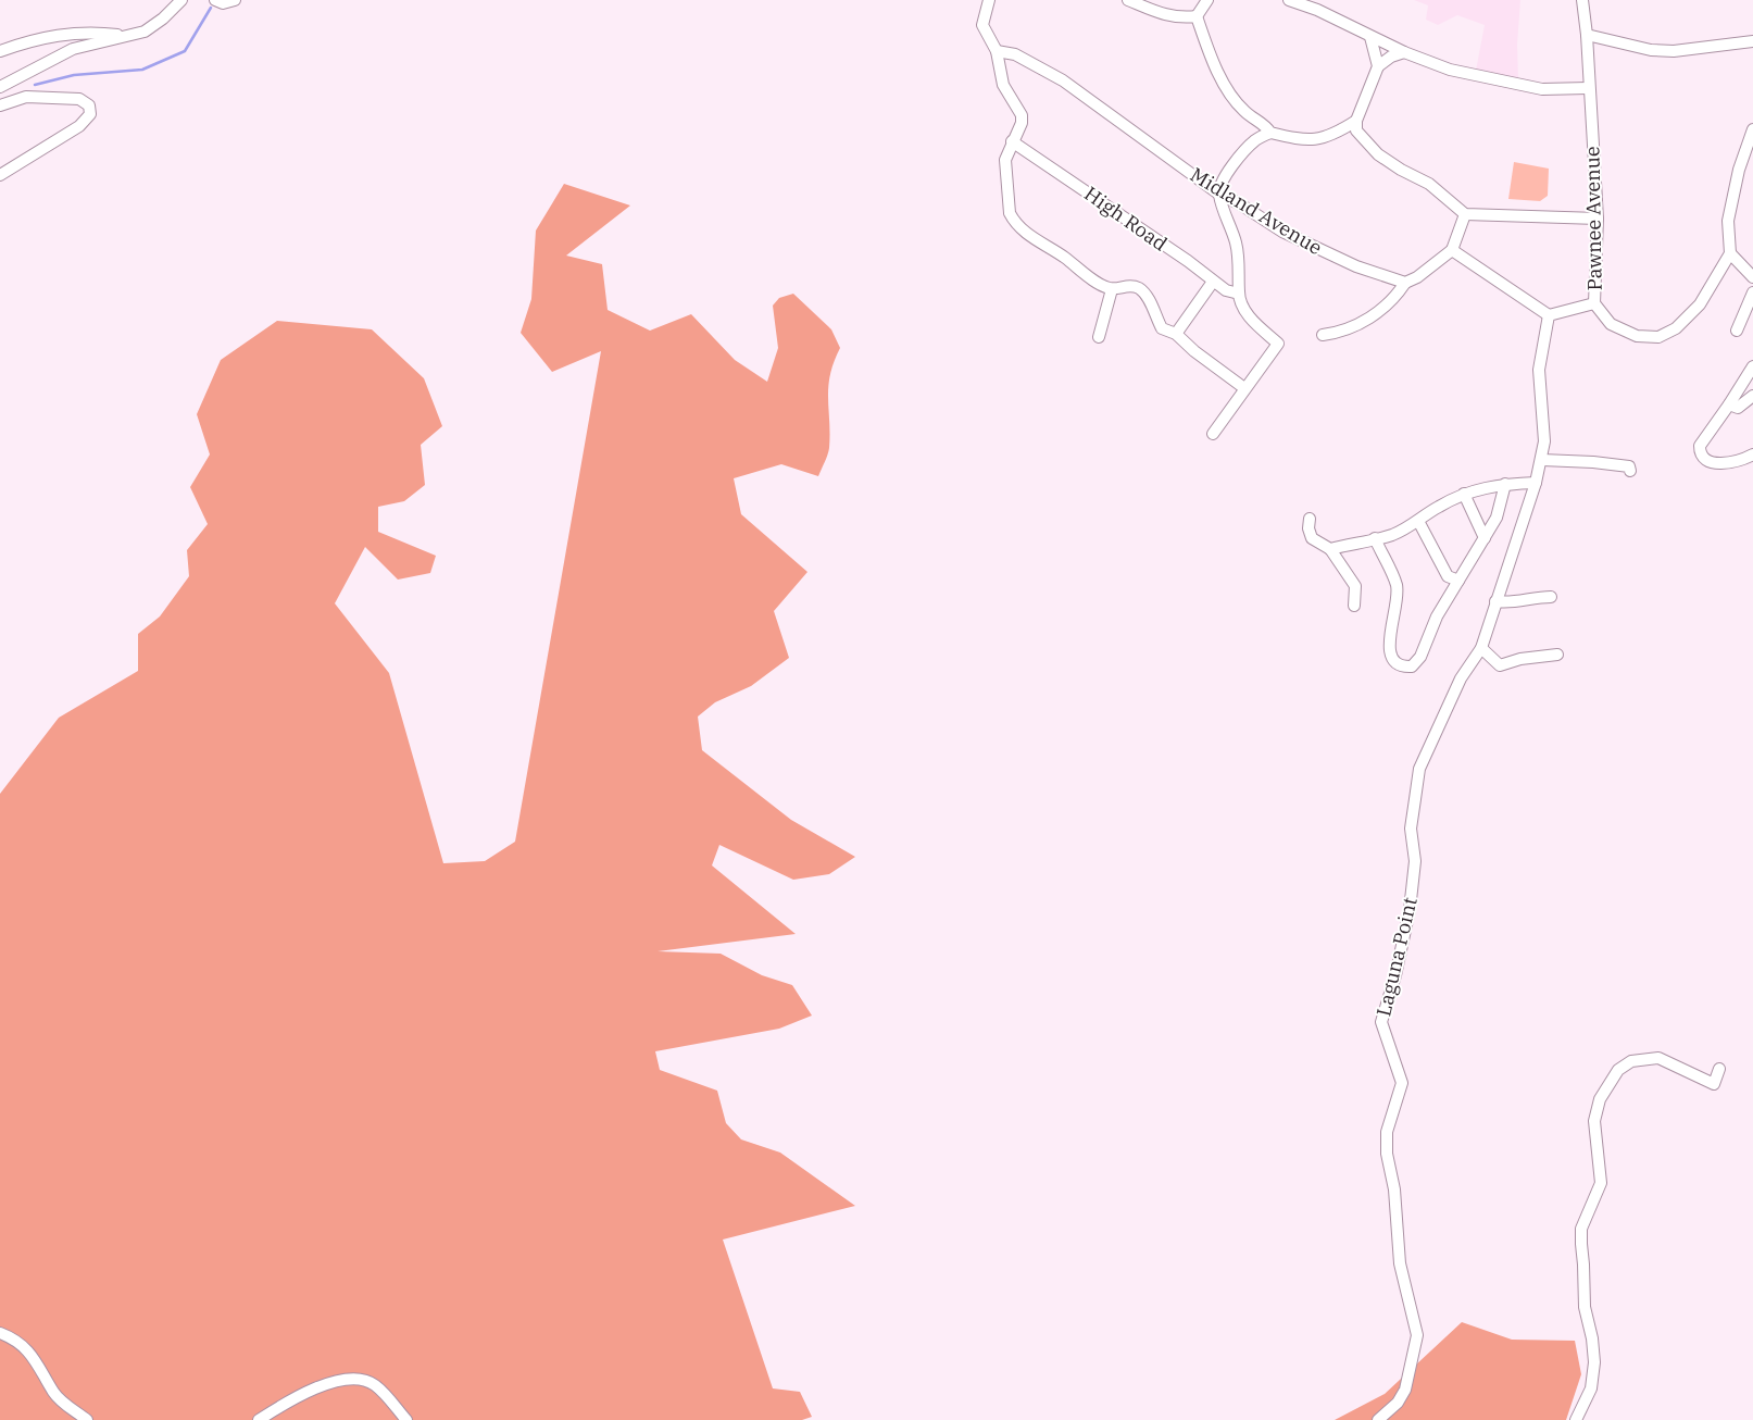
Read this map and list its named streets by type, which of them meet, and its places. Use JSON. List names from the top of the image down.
{
  "streets": {
    "street": [
      "Midland Avenue",
      "High Road",
      "Pawnee Avenue",
      "Laguna Point"
    ]
  }
}
